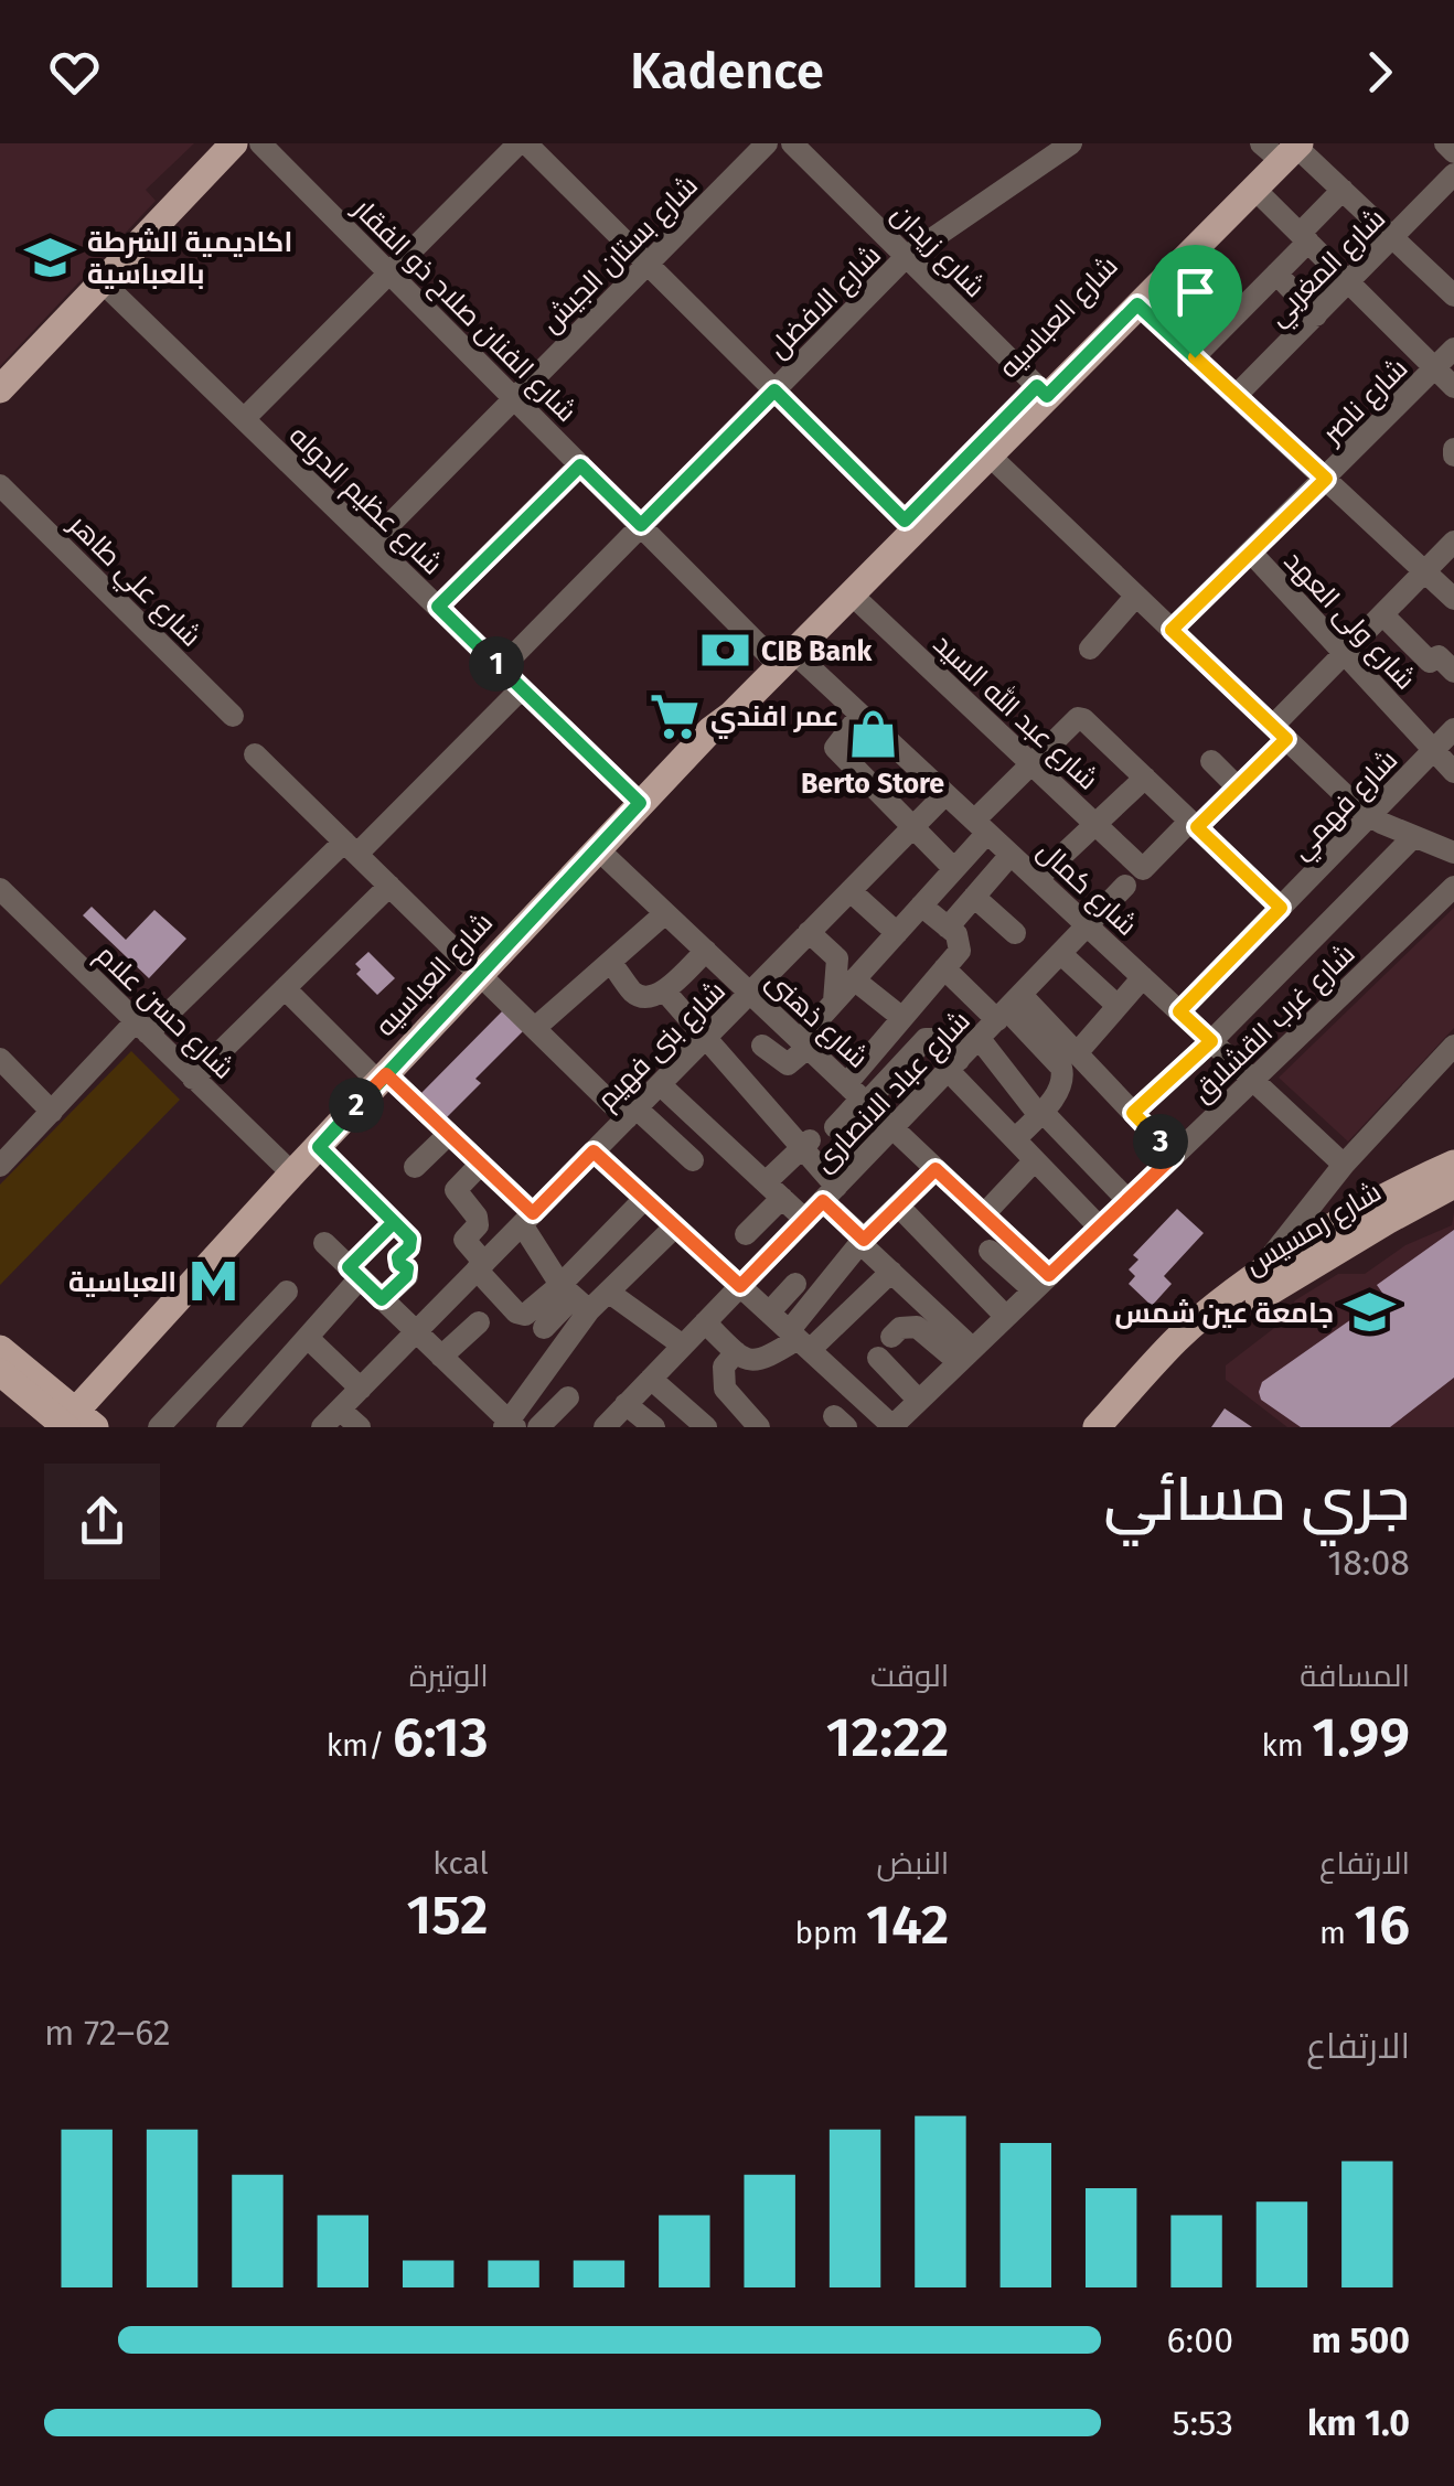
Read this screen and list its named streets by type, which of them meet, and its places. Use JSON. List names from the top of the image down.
{
  "streets": {
    "main road": ["شارع العباسيه", "شارع رمسيس"],
    "street": [
      "شارع زيدان",
      "شارع بستان الجيش",
      "شارع المغربي",
      "شارع الافضل",
      "شارع الفنان صلاح ذو الفقار",
      "شارع ناصر",
      "شارع عظيم الدوله",
      "شارع علي طاهر",
      "شارع ولى العهد",
      "شارع عبد الله السيد",
      "شارع فهمي",
      "شارع كمال",
      "شارع حسن علام",
      "شارع ذهنى",
      "شارع غرب القشلاق",
      "شارع بنى فهيم",
      "شارع عباد الانصارى"
    ]
  },
  "crossings": [
    ["شارع زيدان", "شارع الافضل"],
    ["شارع زيدان", "شارع العباسيه"],
    ["شارع بستان الجيش", "شارع الفنان صلاح ذو الفقار"],
    ["شارع بستان الجيش", "شارع عظيم الدوله"],
    ["شارع الافضل", "شارع الفنان صلاح ذو الفقار"],
    ["شارع الافضل", "شارع عظيم الدوله"],
    ["شارع الفنان صلاح ذو الفقار", "شارع العباسيه"],
    ["شارع الفنان صلاح ذو الفقار", "شارع كمال"],
    ["شارع العباسيه", "شارع عظيم الدوله"],
    ["شارع العباسيه", "شارع عبد الله السيد"],
    ["شارع العباسيه", "شارع كمال"],
    ["شارع العباسيه", "شارع حسن علام"],
    ["شارع العباسيه", "شارع ذهنى"],
    ["شارع ناصر", "شارع ولى العهد"],
    ["شارع ولى العهد", "شارع فهمي"],
    ["شارع فهمي", "شارع كمال"],
    ["شارع كمال", "شارع غرب القشلاق"],
    ["شارع كمال", "شارع بنى فهيم"],
    ["شارع كمال", "شارع عباد الانصارى"],
    ["شارع كمال", "شارع رمسيس"],
    ["شارع ذهنى", "شارع غرب القشلاق"],
    ["شارع ذهنى", "شارع بنى فهيم"],
    ["شارع ذهنى", "شارع عباد الانصارى"]
  ],
  "places": {
    "school or university": ["اكاديمية الشرطة بالعباسية", "جامعة عين شمس"],
    "bank": ["CIB Bank"],
    "supermarket": ["عمر افندي"],
    "shop": ["Berto Store"],
    "metro station": ["العباسية"]
  },
  "page": {
    "header": "Kadence",
    "pins": ["1", "2", "3"],
    "heading": ["جري مسائي", "18:08"],
    "stats": [
      ["المسافة", "1.99 km"],
      ["الوقت", "12:22"],
      ["الوتيرة", "6:13 /km"],
      ["الارتفاع", "16 m"],
      ["النبض", "142 bpm"],
      ["kcal", "152"]
    ],
    "chart": ["الارتفاع", "62–72 m"],
    "list": [
      {
        "name": "500 m",
        "note": "6:00"
      },
      {
        "name": "1.0 km",
        "note": "5:53"
      }
    ]
  }
}
